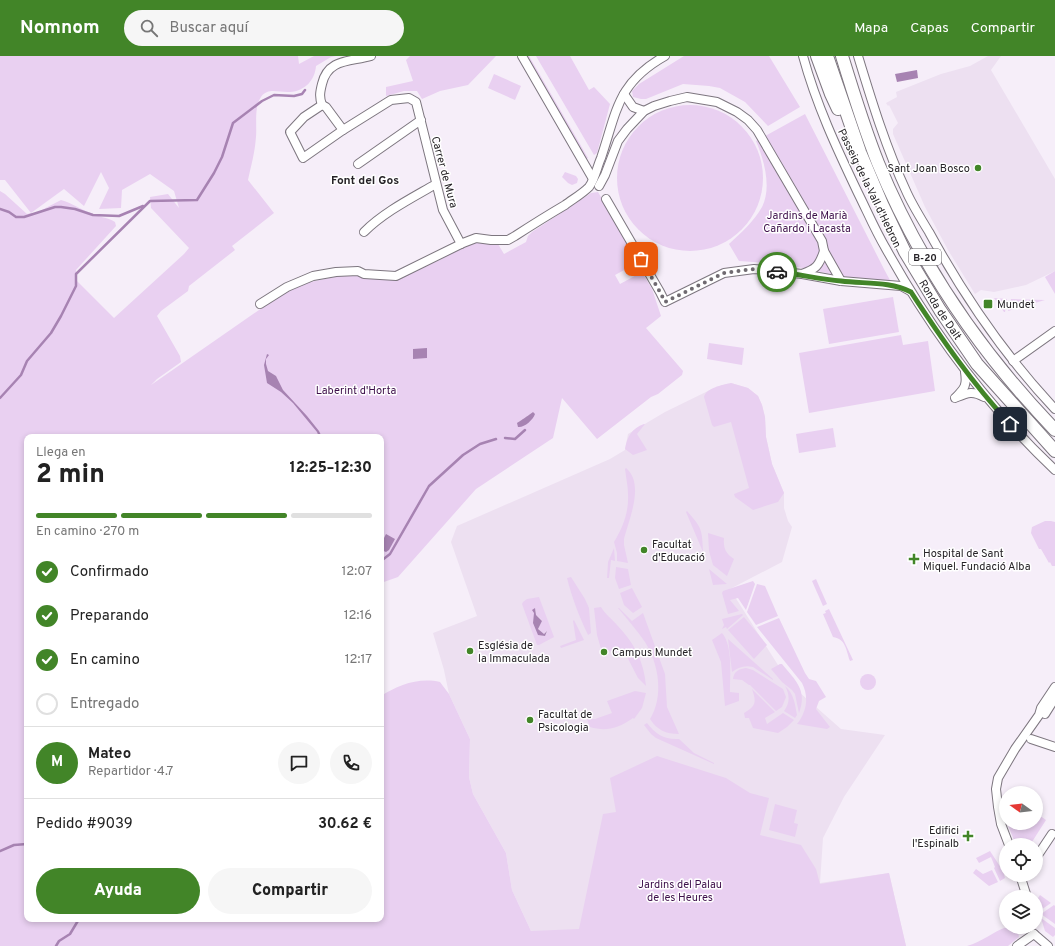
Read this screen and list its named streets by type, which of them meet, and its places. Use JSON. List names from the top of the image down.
{
  "streets": {
    "highway": ["B-20", "Ronda de Dalt"],
    "street": ["Carrer de Mura", "Passeig de la Vall d'Hebron"]
  },
  "districts": ["Font del Gos"],
  "parks": ["Jardins de Marià Cañardo i Lacasta", "Laberint d'Horta", "Jardins del Palau de les Heures"],
  "places": {
    "other": [
      "Sant Joan Bosco",
      "Facultat d'Educació",
      "Església de la Immaculada",
      "Campus Mundet",
      "Facultat de Psicologia"
    ],
    "transit": ["Mundet"],
    "health": ["Hospital de Sant Miquel. Fundació Alba", "Edifici l'Espinalb"]
  },
  "north": "left",
  "page": {
    "header": "Nomnom",
    "search": "Buscar aquí",
    "nav": ["Mapa", "Capas", "Compartir"],
    "heading": ["2 min", "Llega en", "12:25–12:30"],
    "panel": [
      "Mateo",
      "Repartidor · 4.7",
      "Pedido #9039",
      "30.62 €"
    ],
    "bar": "En camino · 270 m",
    "list": [
      ["Confirmado", "12:07"],
      ["Preparando", "12:16"],
      ["En camino", "12:17"],
      "Entregado"
    ],
    "round": "M",
    "buttons": ["Ayuda", "Compartir"]
  }
}
